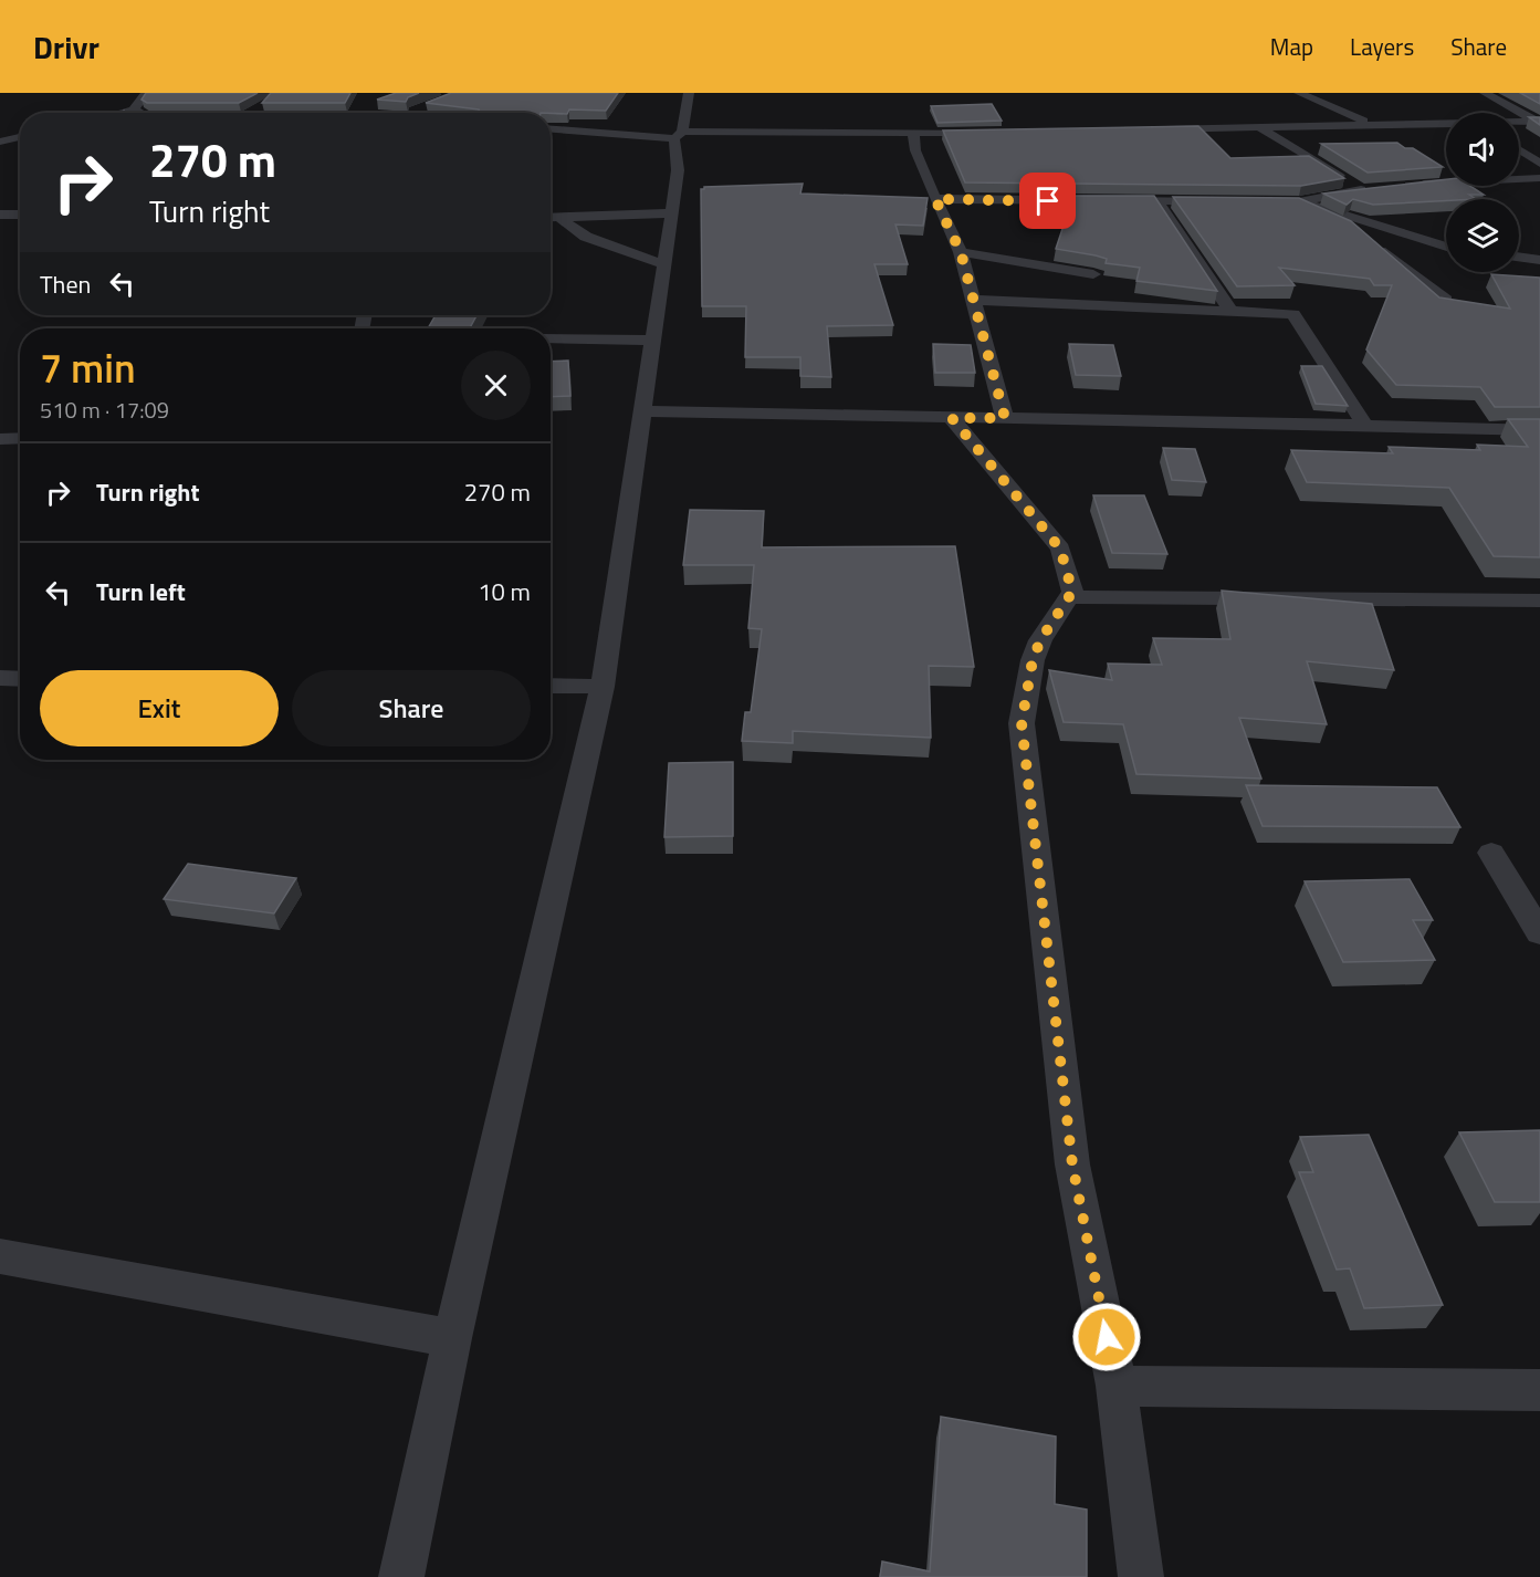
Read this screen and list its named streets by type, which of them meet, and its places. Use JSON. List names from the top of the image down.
{
  "page": {
    "header": "Drivr",
    "nav": ["Map", "Layers", "Share"],
    "turn": ["270 m", "Turn right"],
    "then": "Then",
    "heading": ["7 min", "510 m · 17:09"],
    "list": [
      {
        "name": "Turn right",
        "value": "270 m"
      },
      {
        "name": "Turn left",
        "value": "10 m"
      }
    ],
    "buttons": ["Exit", "Share"]
  }
}
